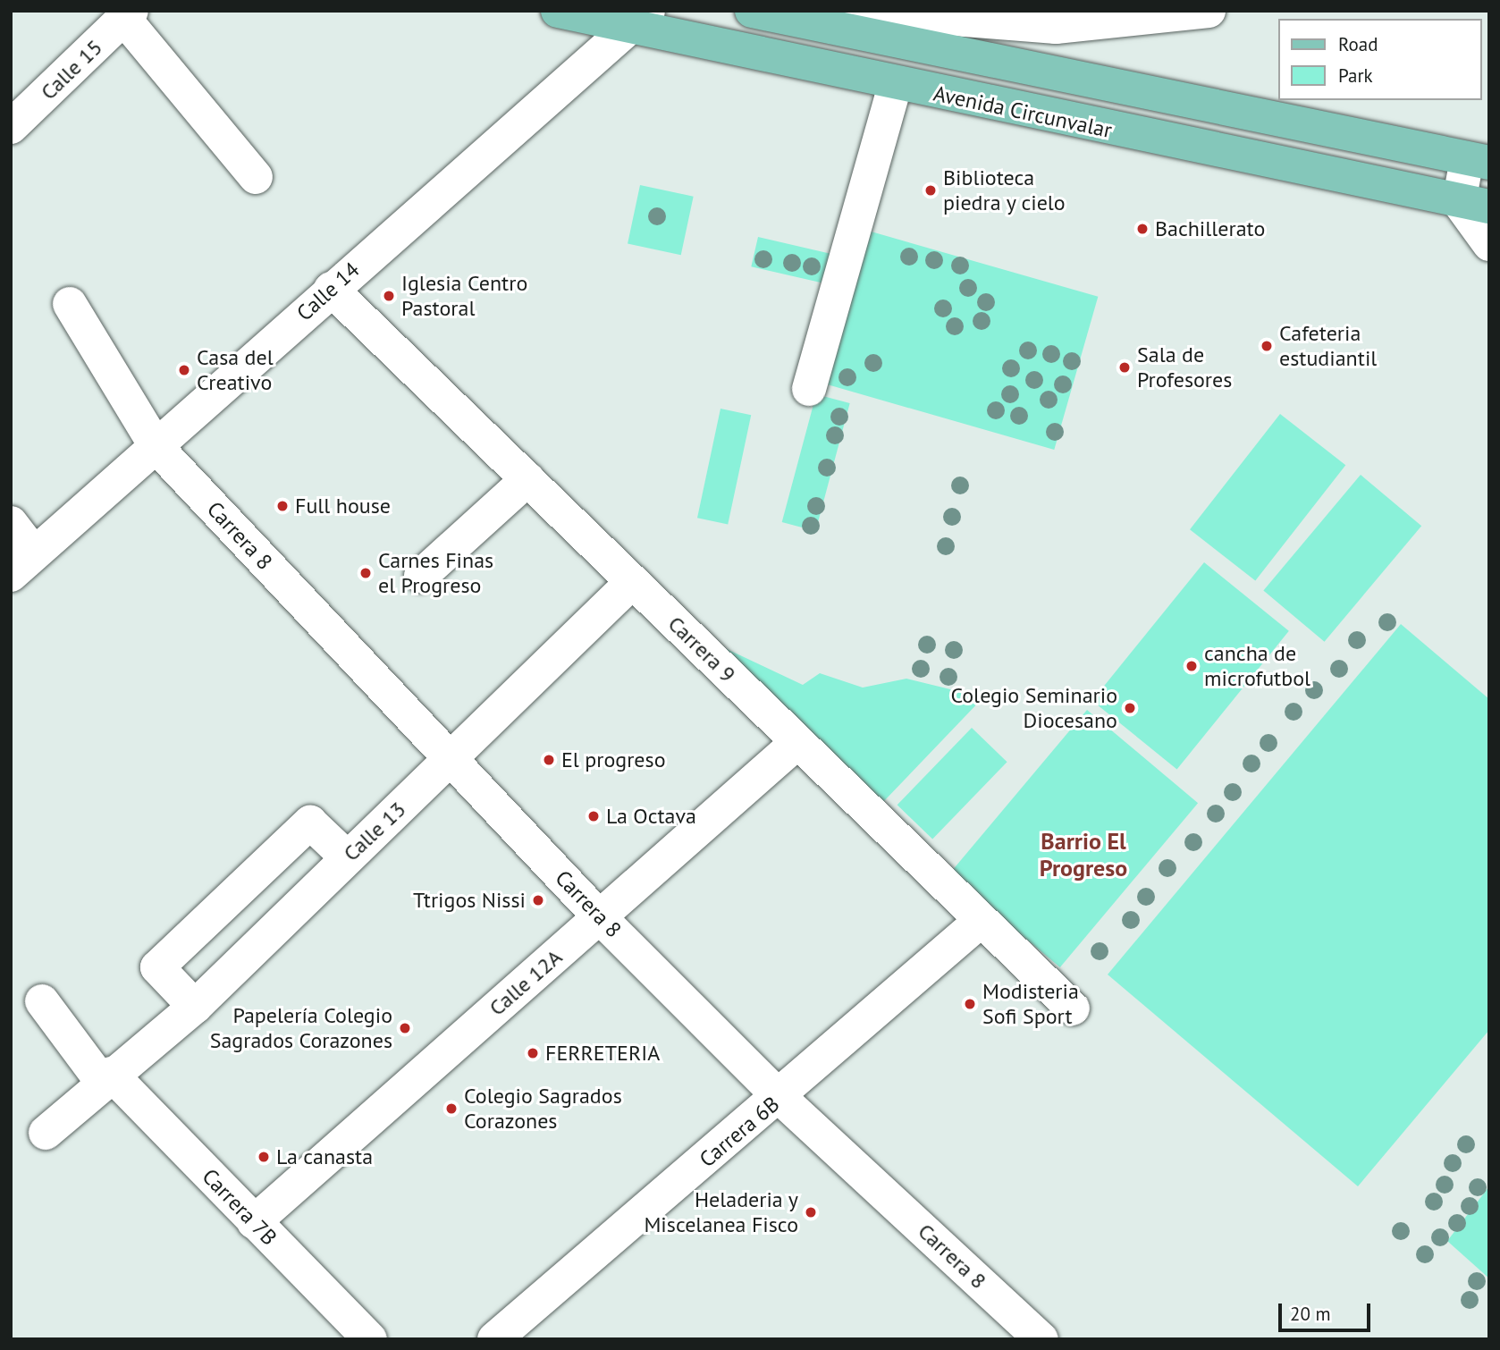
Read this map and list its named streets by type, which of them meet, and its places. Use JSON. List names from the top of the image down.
{
  "streets": {
    "main road": ["Avenida Circunvalar"],
    "street": [
      "Calle 15",
      "Calle 14",
      "Carrera 8",
      "Carrera 9",
      "Calle 13",
      "Calle 12A",
      "Carrera 6B",
      "Carrera 7B"
    ]
  },
  "crossings": [
    ["Avenida Circunvalar", "Calle 14"],
    ["Calle 14", "Carrera 8"],
    ["Calle 14", "Carrera 9"],
    ["Carrera 8", "Calle 13"],
    ["Carrera 8", "Calle 12A"],
    ["Carrera 8", "Carrera 6B"],
    ["Carrera 9", "Calle 13"],
    ["Carrera 9", "Calle 12A"],
    ["Carrera 9", "Carrera 6B"],
    ["Calle 13", "Carrera 7B"],
    ["Calle 12A", "Carrera 7B"]
  ],
  "districts": ["Barrio El Progreso"],
  "places": [
    "Biblioteca piedra y cielo",
    "Bachillerato",
    "Iglesia Centro Pastoral",
    "Cafeteria estudiantil",
    "Sala de Profesores",
    "Casa del Creativo",
    "Full house",
    "Carnes Finas el Progreso",
    "cancha de microfutbol",
    "Colegio Seminario Diocesano",
    "El progreso",
    "La Octava",
    "Ttrigos Nissi",
    "Modisteria Sofi Sport",
    "Papelería Colegio Sagrados Corazones",
    "FERRETERIA",
    "Colegio Sagrados Corazones",
    "La canasta",
    "Heladeria y Miscelanea Fisco"
  ],
  "legend": ["Road", "Park"],
  "scale_bar": "20 m"
}
